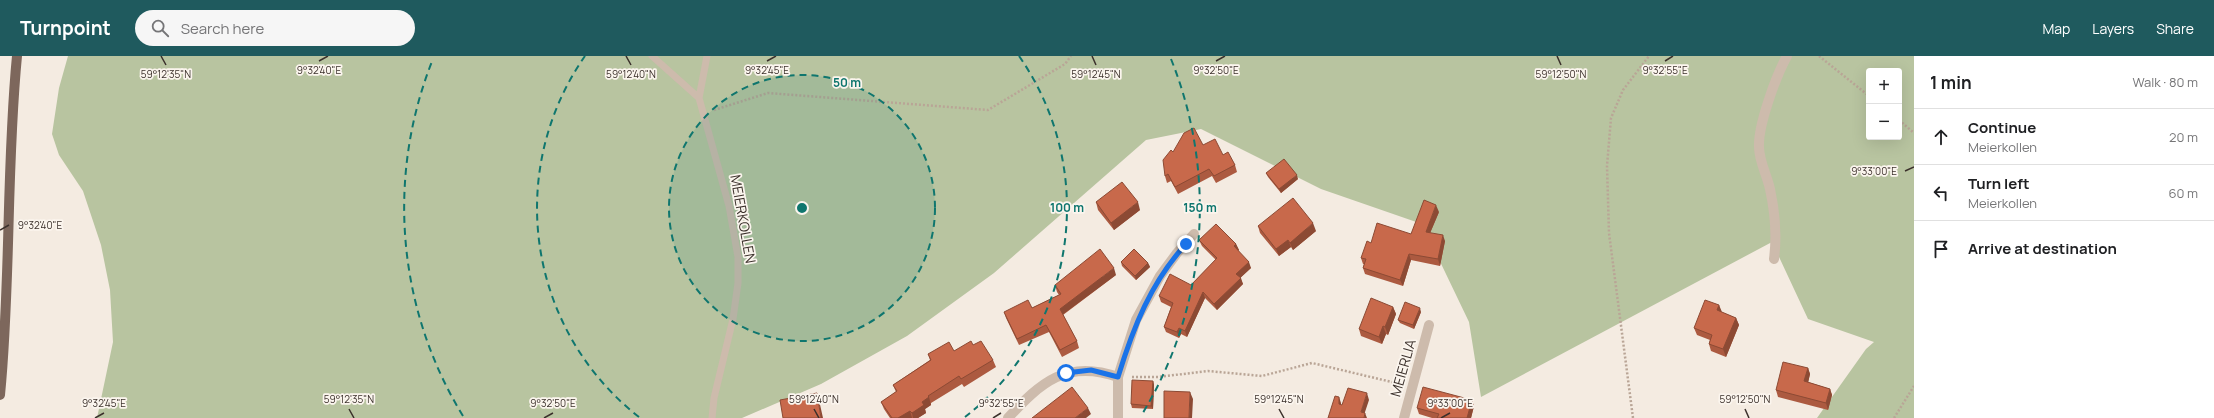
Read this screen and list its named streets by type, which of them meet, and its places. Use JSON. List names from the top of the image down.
{
  "streets": {
    "street": ["MEIERLIA"],
    "lane": ["MEIERKOLLEN"]
  },
  "page": {
    "header": "Turnpoint",
    "search": "Search here",
    "nav": ["Map", "Layers", "Share"],
    "heading": ["1 min", "Walk · 80 m"],
    "map_buttons": ["+", "−"],
    "list": [
      ["Continue", "Meierkollen", "20 m"],
      ["Turn left", "Meierkollen", "60 m"],
      "Arrive at destination"
    ]
  },
  "coordinates": [
    "9°32'40\"E",
    "9°32'45\"E",
    "9°32'50\"E",
    "9°32'55\"E",
    "59°12'35\"N",
    "59°12'40\"N",
    "59°12'45\"N",
    "59°12'50\"N",
    "9°33'00\"E"
  ],
  "rings": ["50 m", "100 m", "150 m"]
}
